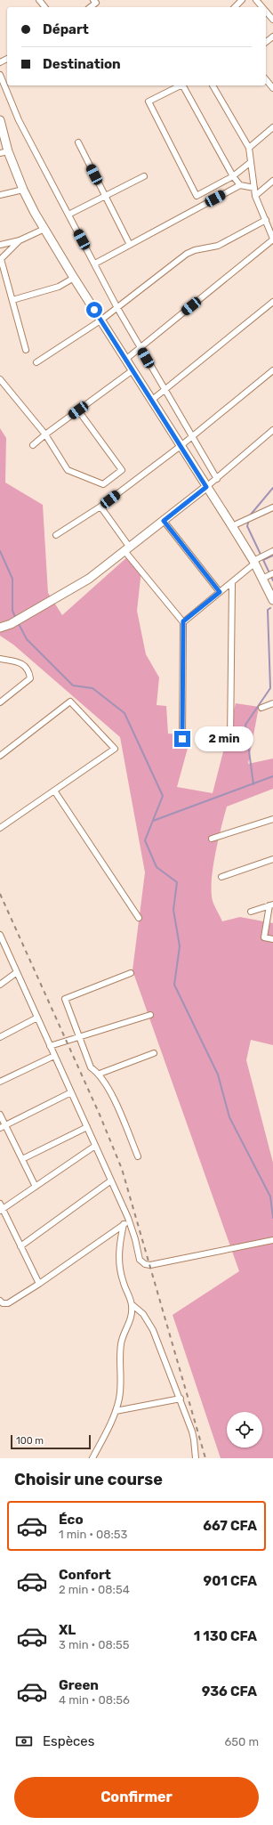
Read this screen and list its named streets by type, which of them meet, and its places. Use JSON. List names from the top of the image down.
{
  "scale_bar": "100 m",
  "page": {
    "banner": ["Départ", "Destination"],
    "bubble": "2 min",
    "scale": "100 m",
    "heading": "Choisir une course",
    "list": [
      {
        "name": "Éco",
        "note": "1 min · 08:53",
        "value": "667 CFA"
      },
      {
        "name": "Confort",
        "note": "2 min · 08:54",
        "value": "901 CFA"
      },
      {
        "name": "XL",
        "note": "3 min · 08:55",
        "value": "1 130 CFA"
      },
      {
        "name": "Green",
        "note": "4 min · 08:56",
        "value": "936 CFA"
      }
    ],
    "pay": ["Espèces", "650 m"],
    "buttons": "Confirmer"
  }
}
